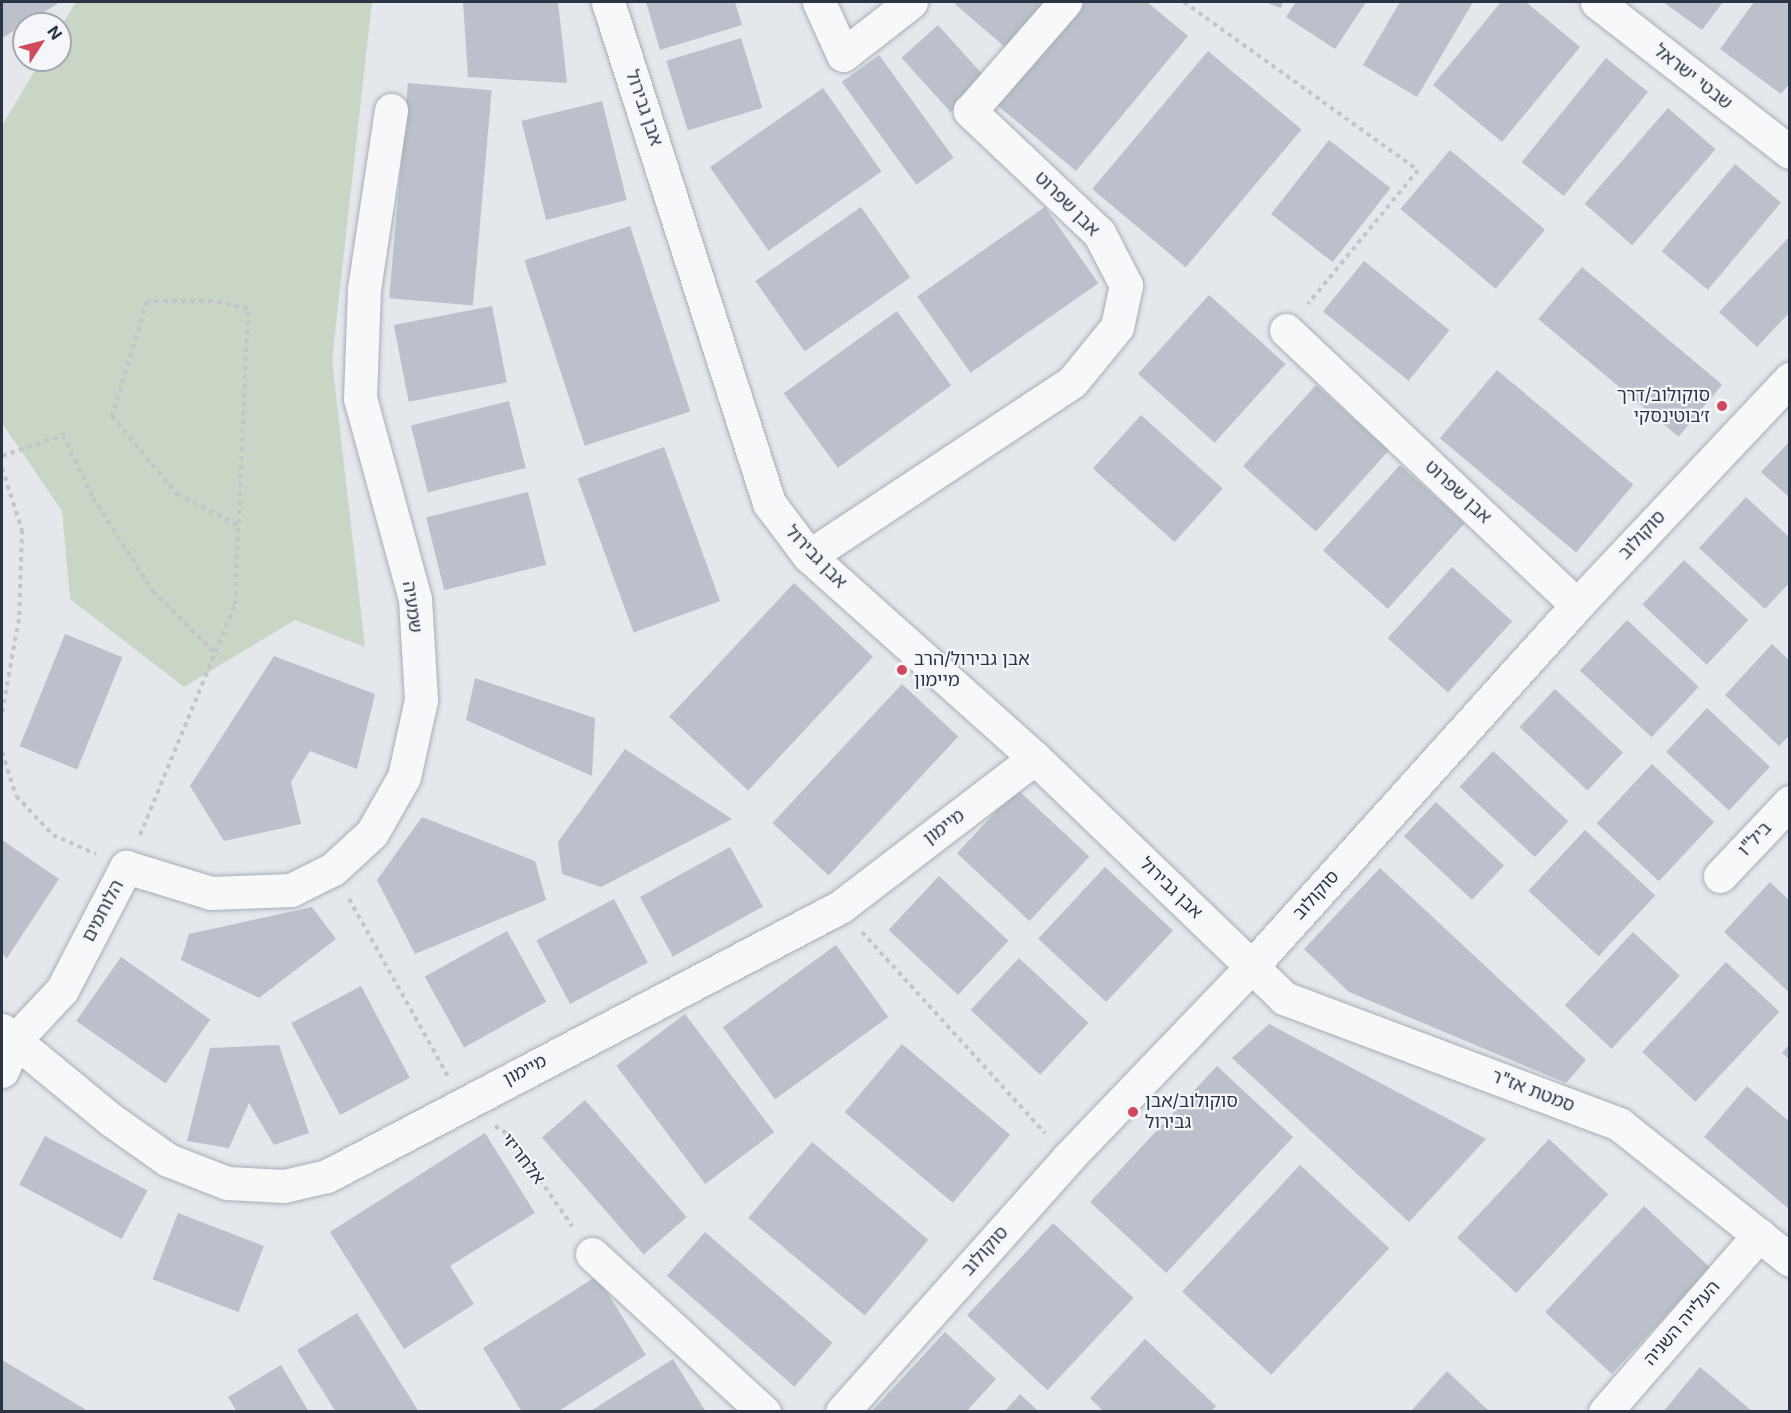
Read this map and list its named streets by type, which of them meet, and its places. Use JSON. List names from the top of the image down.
{
  "streets": {
    "street": [
      "שבטי ישראל",
      "אבן גבירול",
      "אבן שפרוט",
      "סוקולוב",
      "שמעיה",
      "מיימון",
      "ביל\"ו",
      "הלוחמים",
      "סמטת אז\"ר",
      "העלייה השניה"
    ],
    "path": ["אלחריזי"]
  },
  "crossings": [
    ["אבן גבירול", "אבן שפרוט"],
    ["אבן גבירול", "סוקולוב"],
    ["אבן גבירול", "מיימון"],
    ["אבן גבירול", "סמטת אז\"ר"],
    ["אבן שפרוט", "סוקולוב"],
    ["סוקולוב", "סמטת אז\"ר"],
    ["שמעיה", "הלוחמים"],
    ["שמעיה", "אלחריזי"],
    ["מיימון", "הלוחמים"],
    ["מיימון", "אלחריזי"],
    ["סמטת אז\"ר", "העלייה השניה"]
  ],
  "places": ["סוקולוב/דרך ז׳בוטינסקי", "אבן גבירול/הרב מיימון", "סוקולוב/אבן גבירול"],
  "north": "top right"
}
